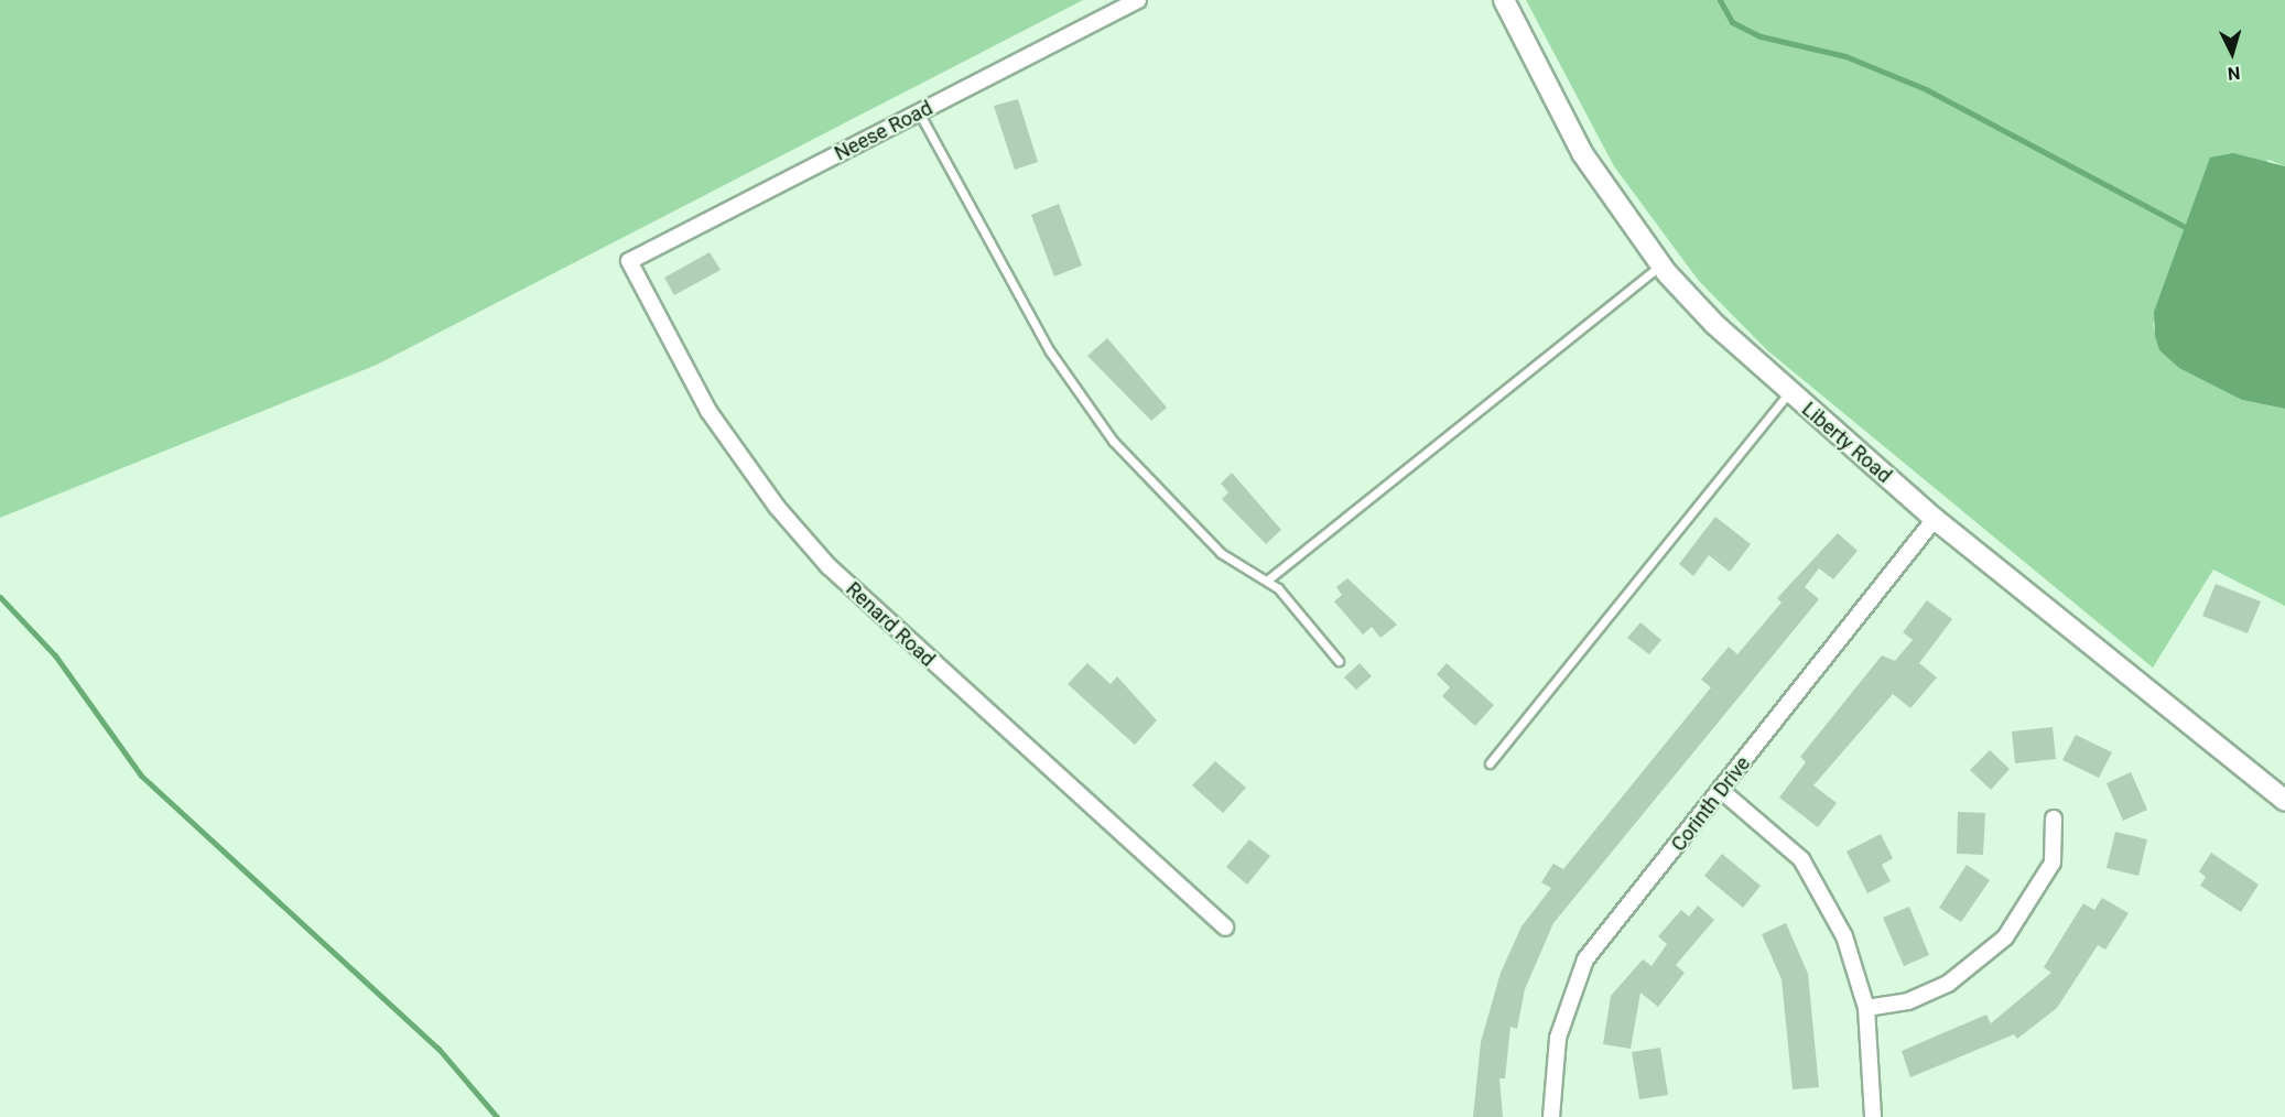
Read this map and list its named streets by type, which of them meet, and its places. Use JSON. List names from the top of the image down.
{
  "streets": {
    "street": [
      "Neese Road",
      "Liberty Road",
      "Renard Road",
      "Corinth Drive"
    ]
  },
  "crossings": [
    ["Neese Road", "Renard Road"],
    ["Liberty Road", "Corinth Drive"]
  ],
  "north": "bottom"
}
